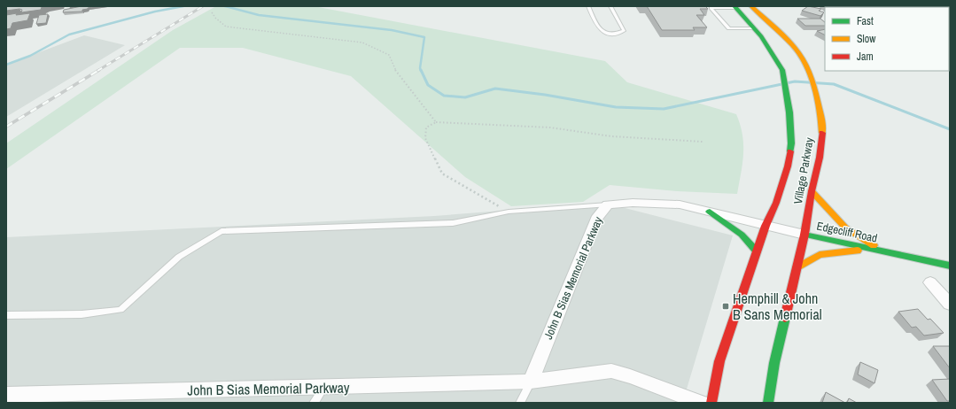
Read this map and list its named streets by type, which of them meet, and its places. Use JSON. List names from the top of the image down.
{
  "streets": {
    "main road": ["Village Parkway", "Edgecliff Road"],
    "street": ["John B Sias Memorial Parkway"]
  },
  "crossings": [
    ["Village Parkway", "Edgecliff Road"],
    ["Village Parkway", "John B Sias Memorial Parkway"],
    ["Edgecliff Road", "John B Sias Memorial Parkway"]
  ],
  "places": {
    "transit": ["Hemphill & John B Sans Memorial"]
  },
  "legend": ["Fast", "Slow", "Jam"]
}
